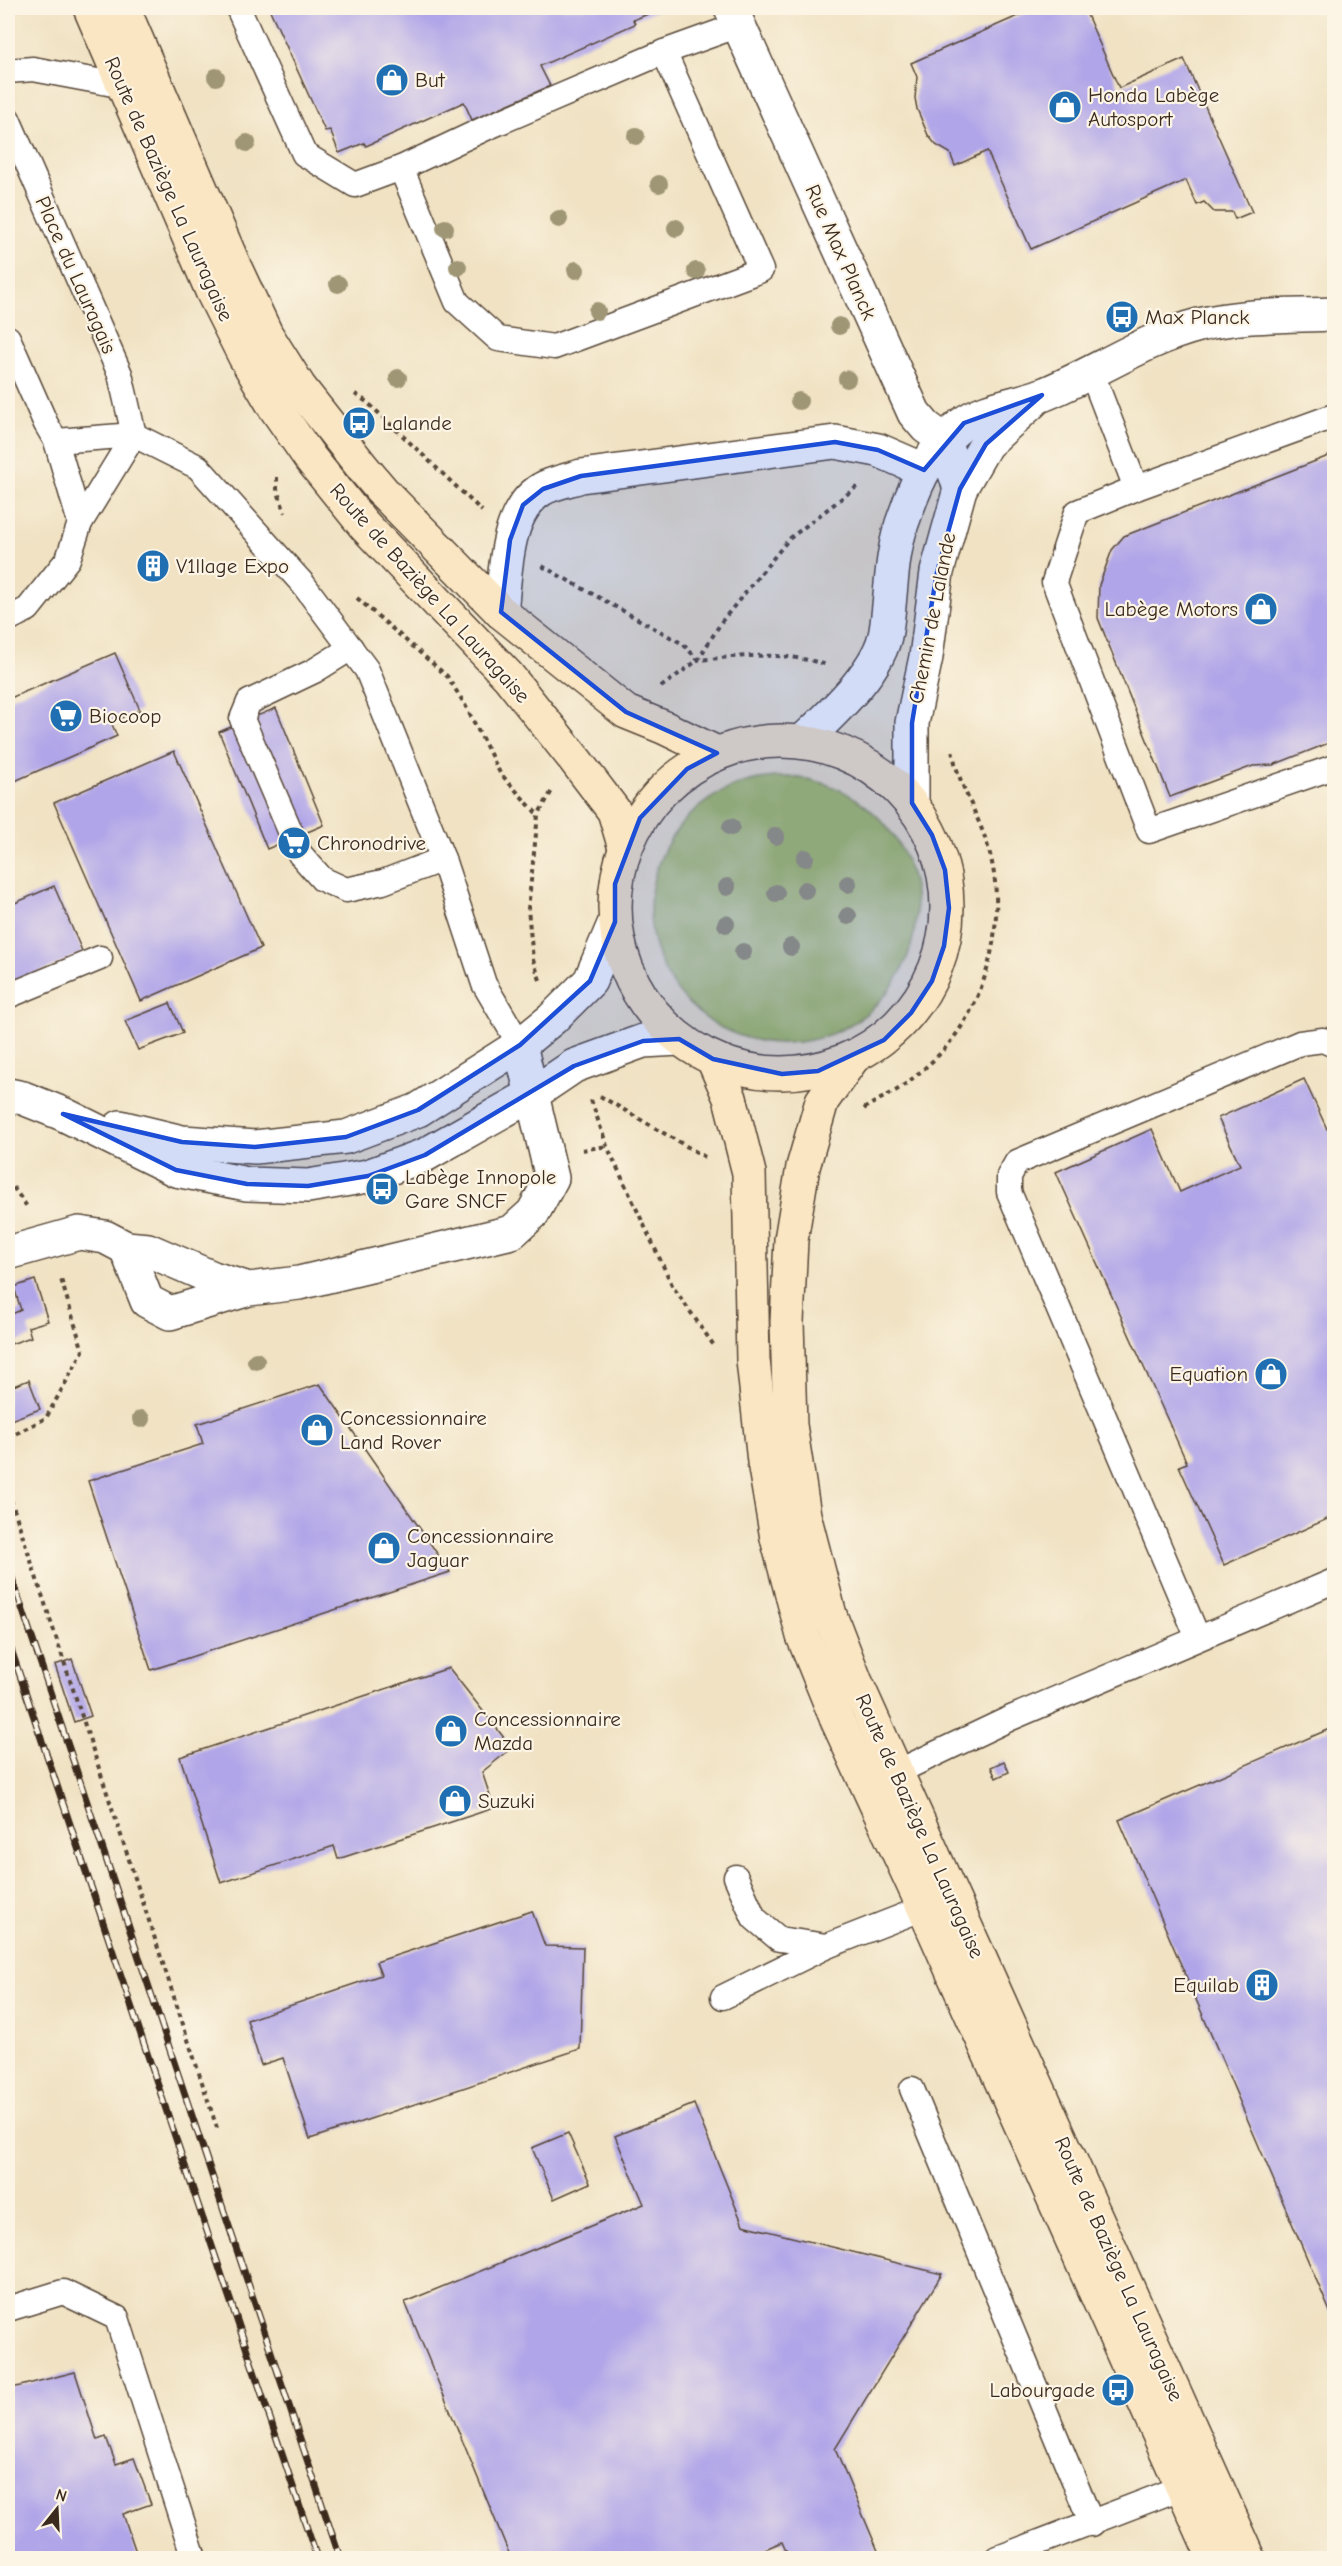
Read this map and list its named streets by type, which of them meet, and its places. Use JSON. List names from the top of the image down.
{
  "streets": {
    "main road": ["Route de Baziège La Lauragaise"],
    "street": ["Rue Max Planck", "Chemin de Lalande"],
    "lane": ["Place du Lauragais"]
  },
  "crossings": [
    ["Rue Max Planck", "Chemin de Lalande"]
  ],
  "places": {
    "shop": [
      "But",
      "Honda Labège Autosport",
      "Labège Motors",
      "Equation",
      "Concessionnaire Land Rover",
      "Concessionnaire Jaguar",
      "Concessionnaire Mazda",
      "Suzuki"
    ],
    "bus stop": [
      "Max Planck",
      "Lalande",
      "Labège Innopole Gare SNCF",
      "Labourgade"
    ],
    "building": ["V1llage Expo", "Equilab"],
    "supermarket": ["Biocoop", "Chronodrive"]
  },
  "north": "top"
}
